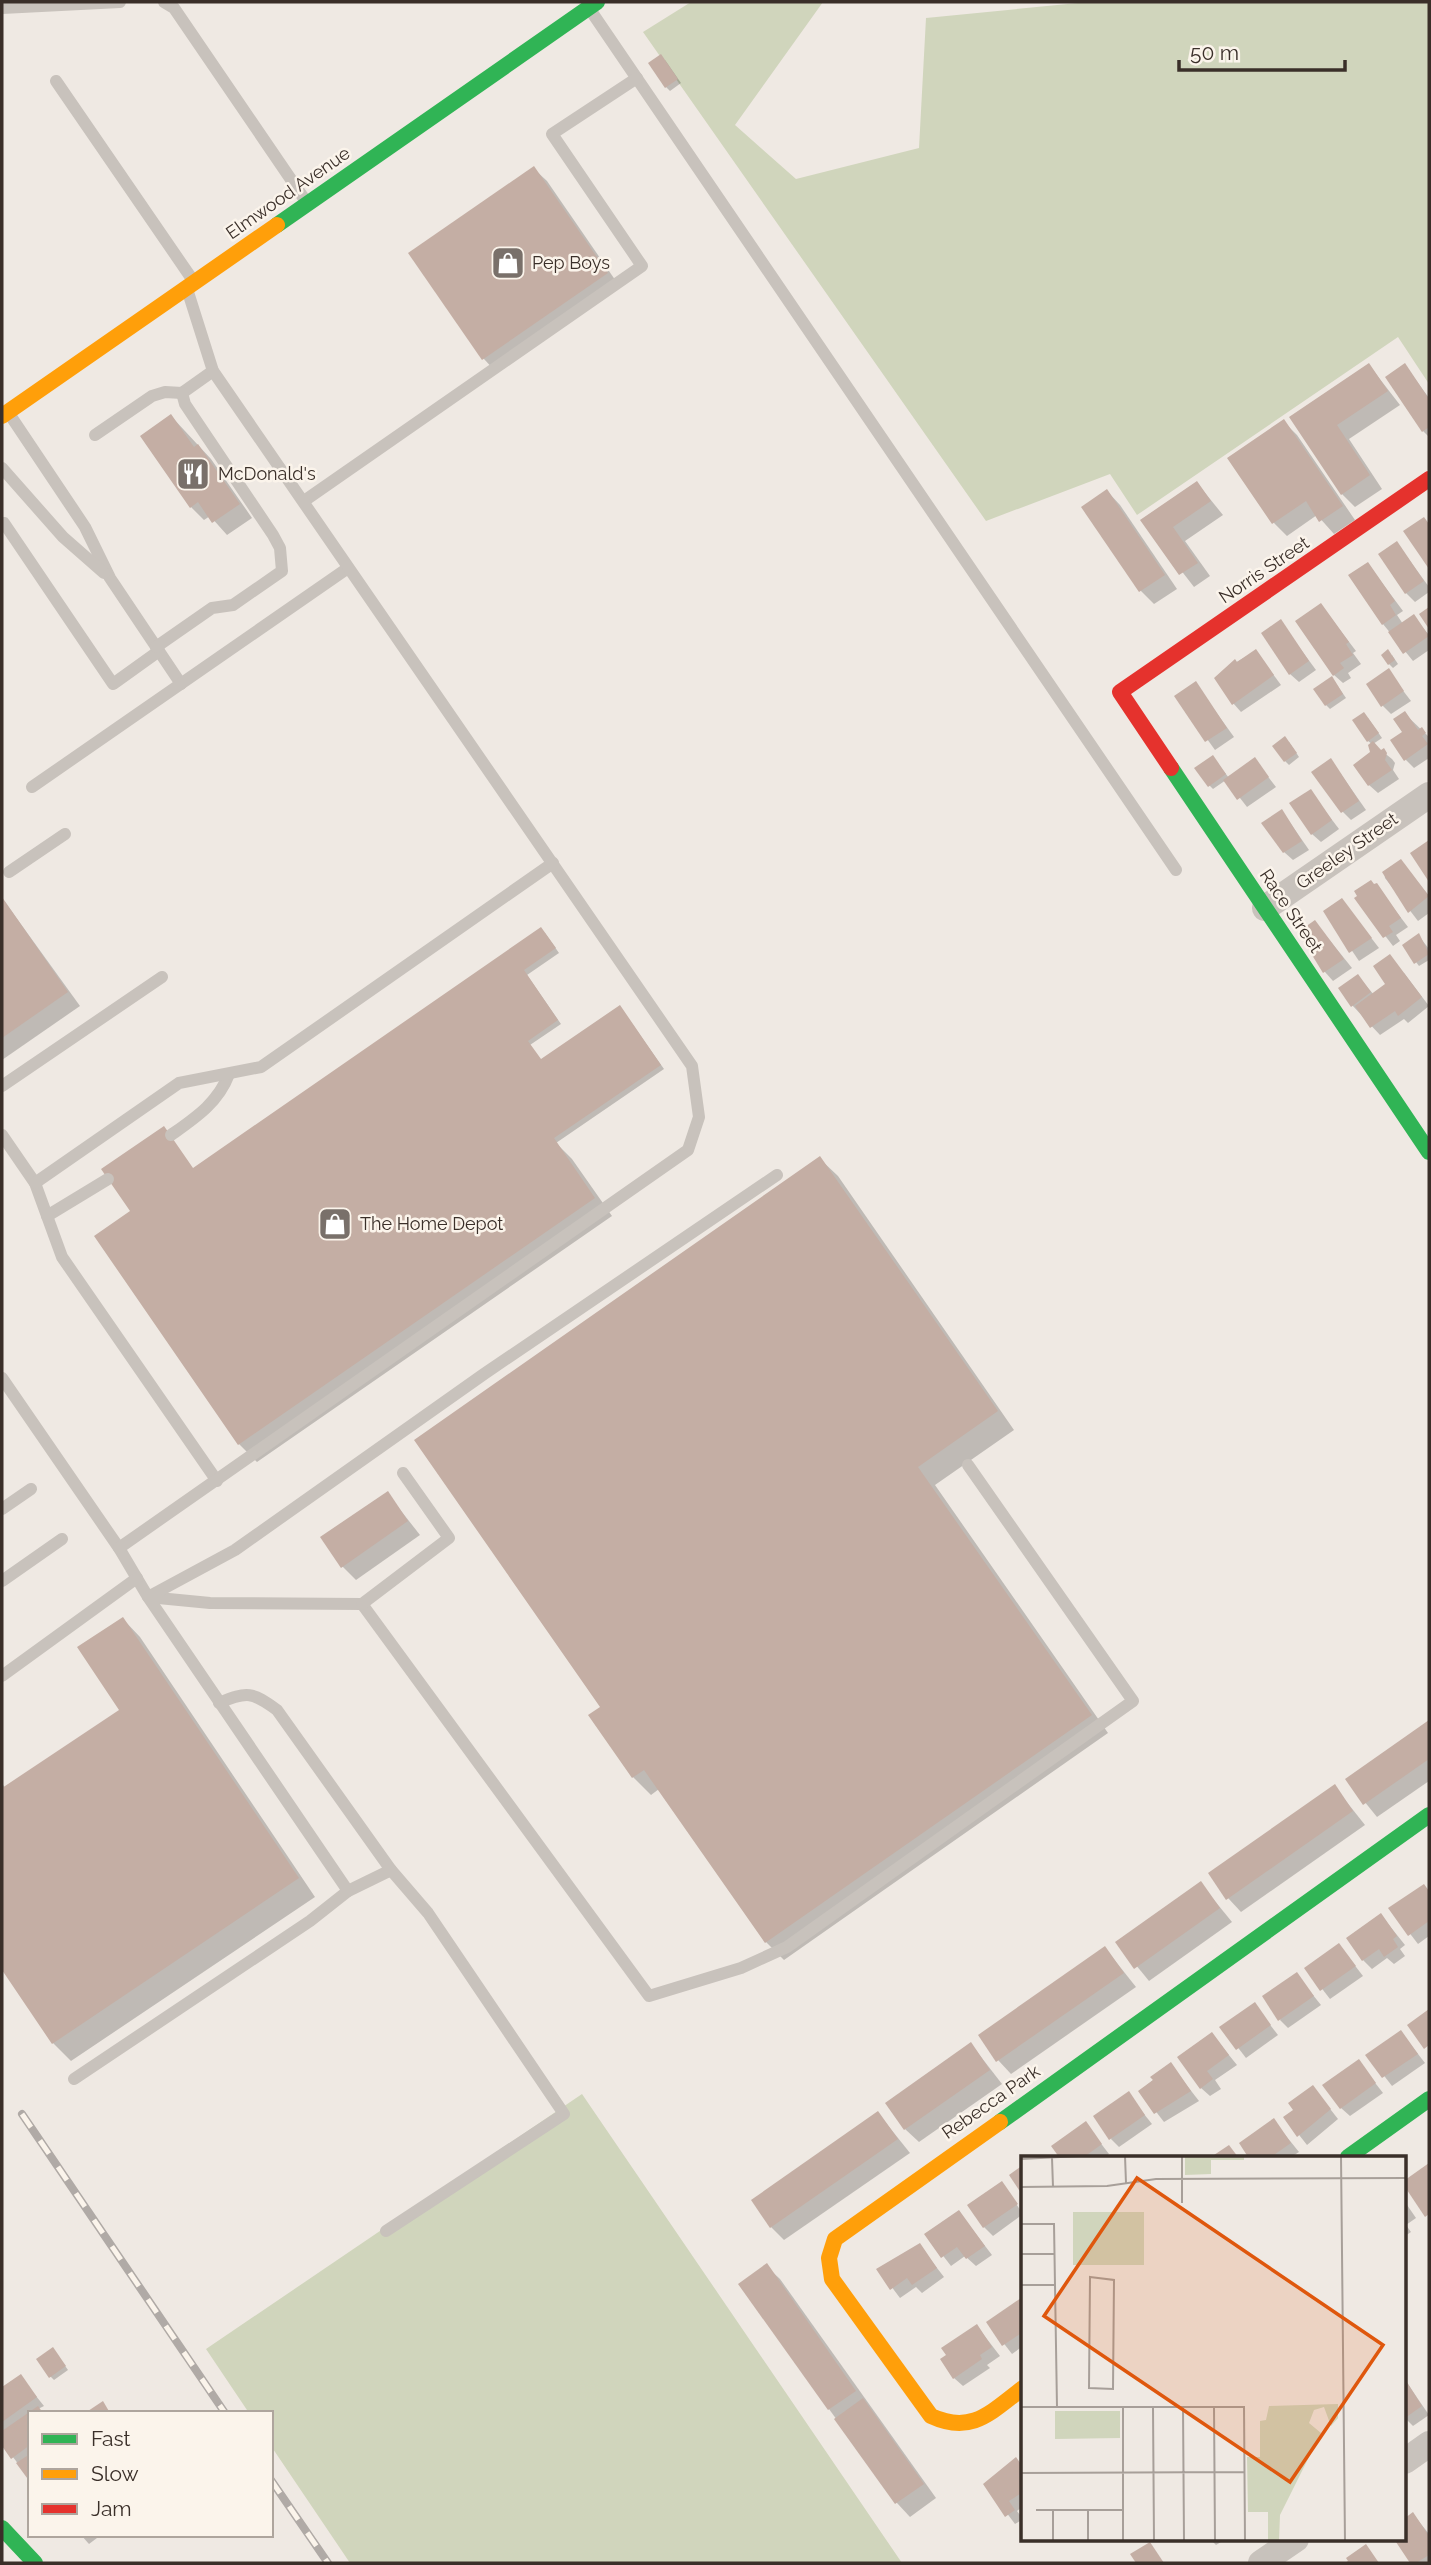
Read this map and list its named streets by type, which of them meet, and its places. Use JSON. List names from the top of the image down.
{
  "streets": {
    "street": [
      "Elmwood Avenue",
      "Norris Street",
      "Greeley Street",
      "Race Street",
      "Rebecca Park"
    ]
  },
  "crossings": [
    ["Norris Street", "Race Street"],
    ["Greeley Street", "Race Street"]
  ],
  "places": {
    "shop": ["Pep Boys", "The Home Depot"],
    "restaurant": ["McDonald's"]
  },
  "legend": ["Fast", "Slow", "Jam"],
  "scale_bar": "50 m"
}
